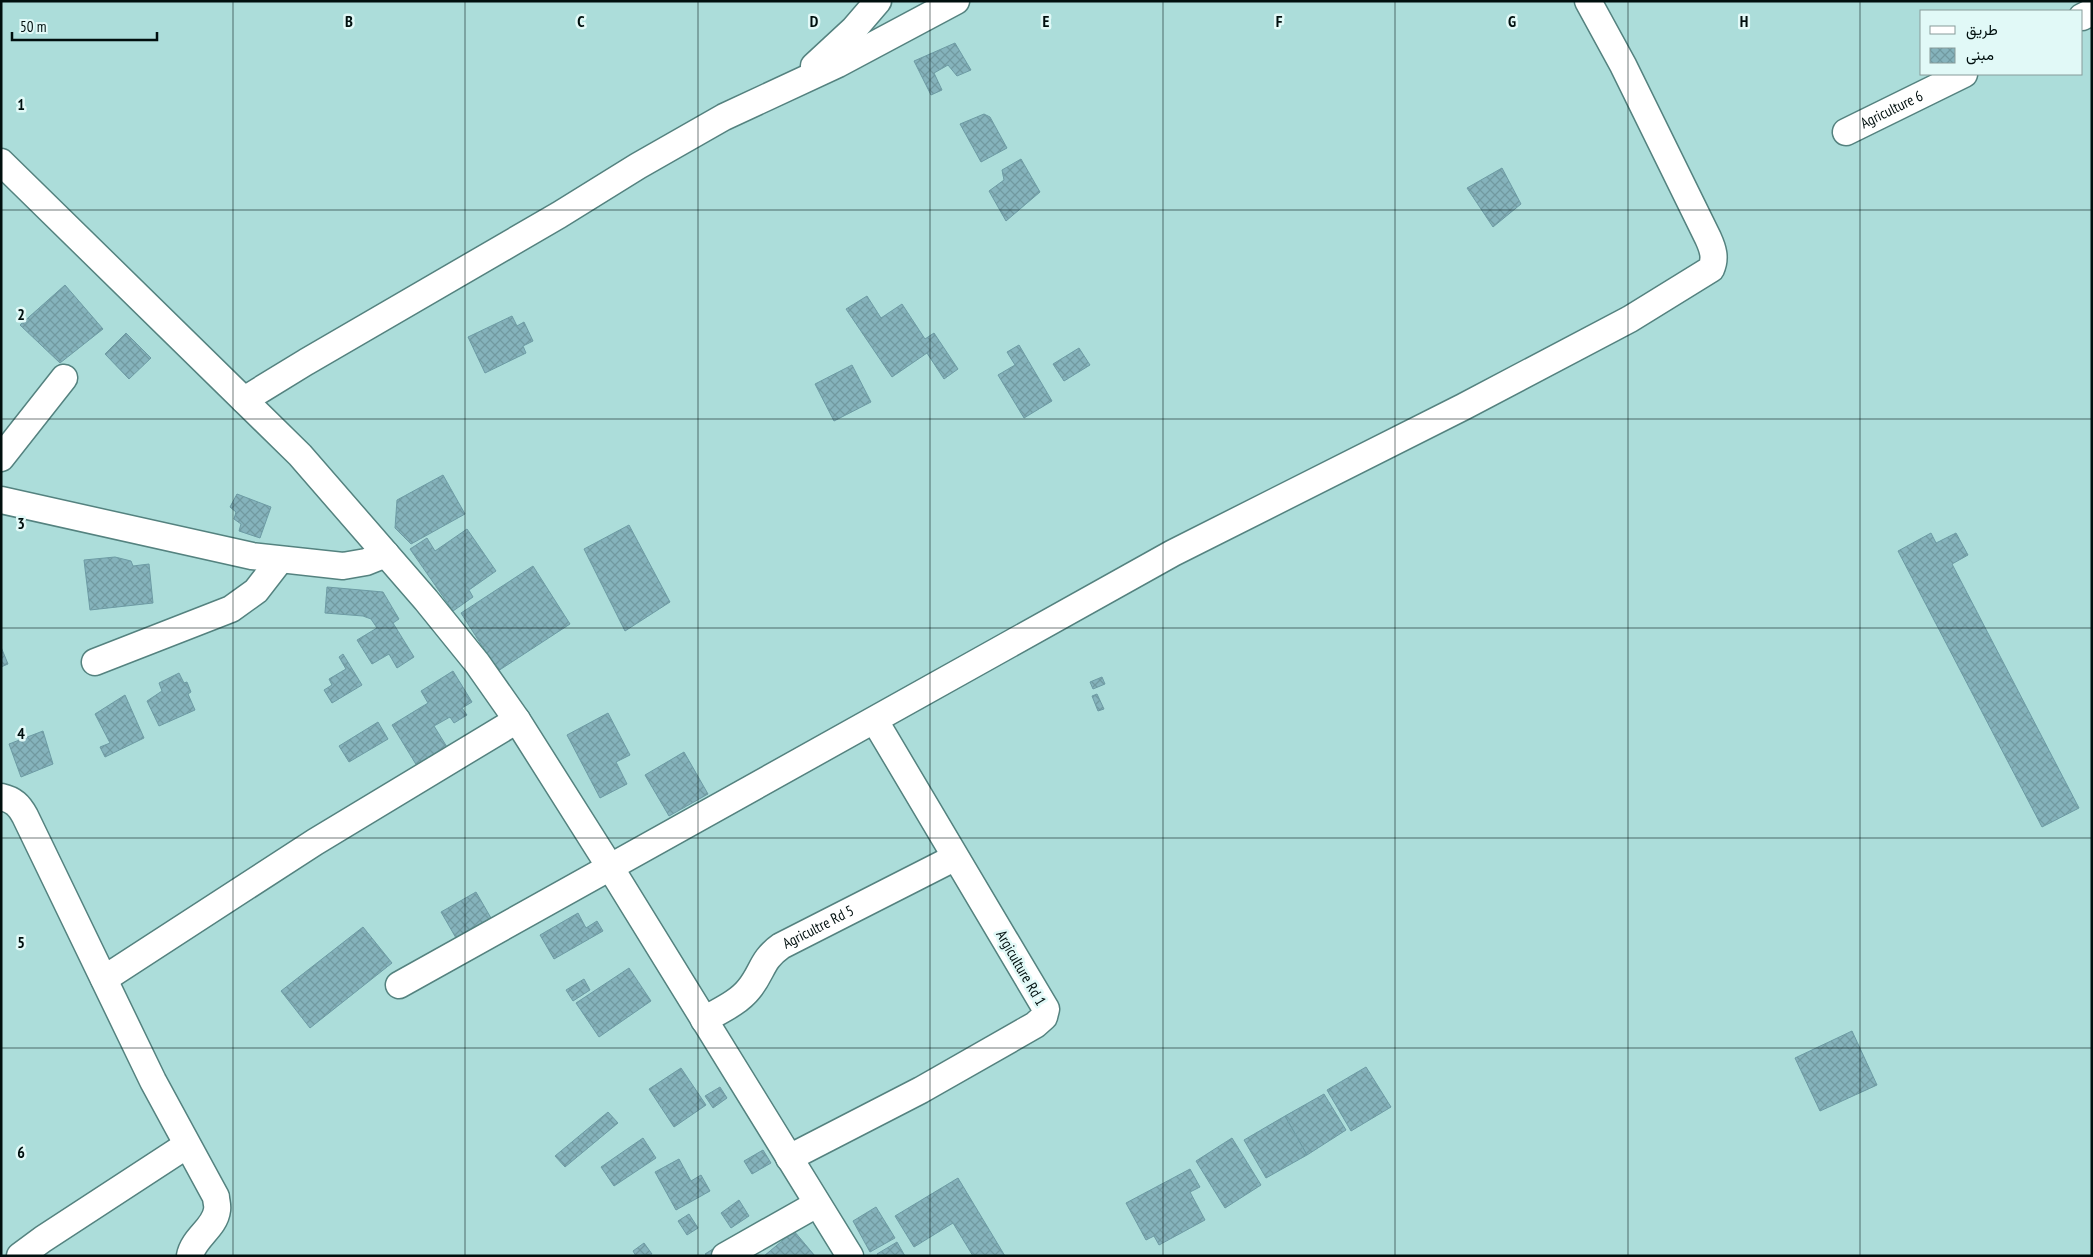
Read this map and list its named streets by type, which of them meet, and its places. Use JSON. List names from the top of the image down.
{
  "streets": {
    "street": ["Agriculture 6", "Agricultre Rd 5", "Argiculture Rd 1"]
  },
  "crossings": [
    ["Agricultre Rd 5", "Argiculture Rd 1"]
  ],
  "legend": ["طريق", "مبنى"],
  "scale_bar": "50 m",
  "grid": {
    "columns": [
      "B",
      "C",
      "D",
      "E",
      "F",
      "G",
      "H"
    ],
    "rows": [
      "1",
      "2",
      "3",
      "4",
      "5",
      "6"
    ]
  }
}
